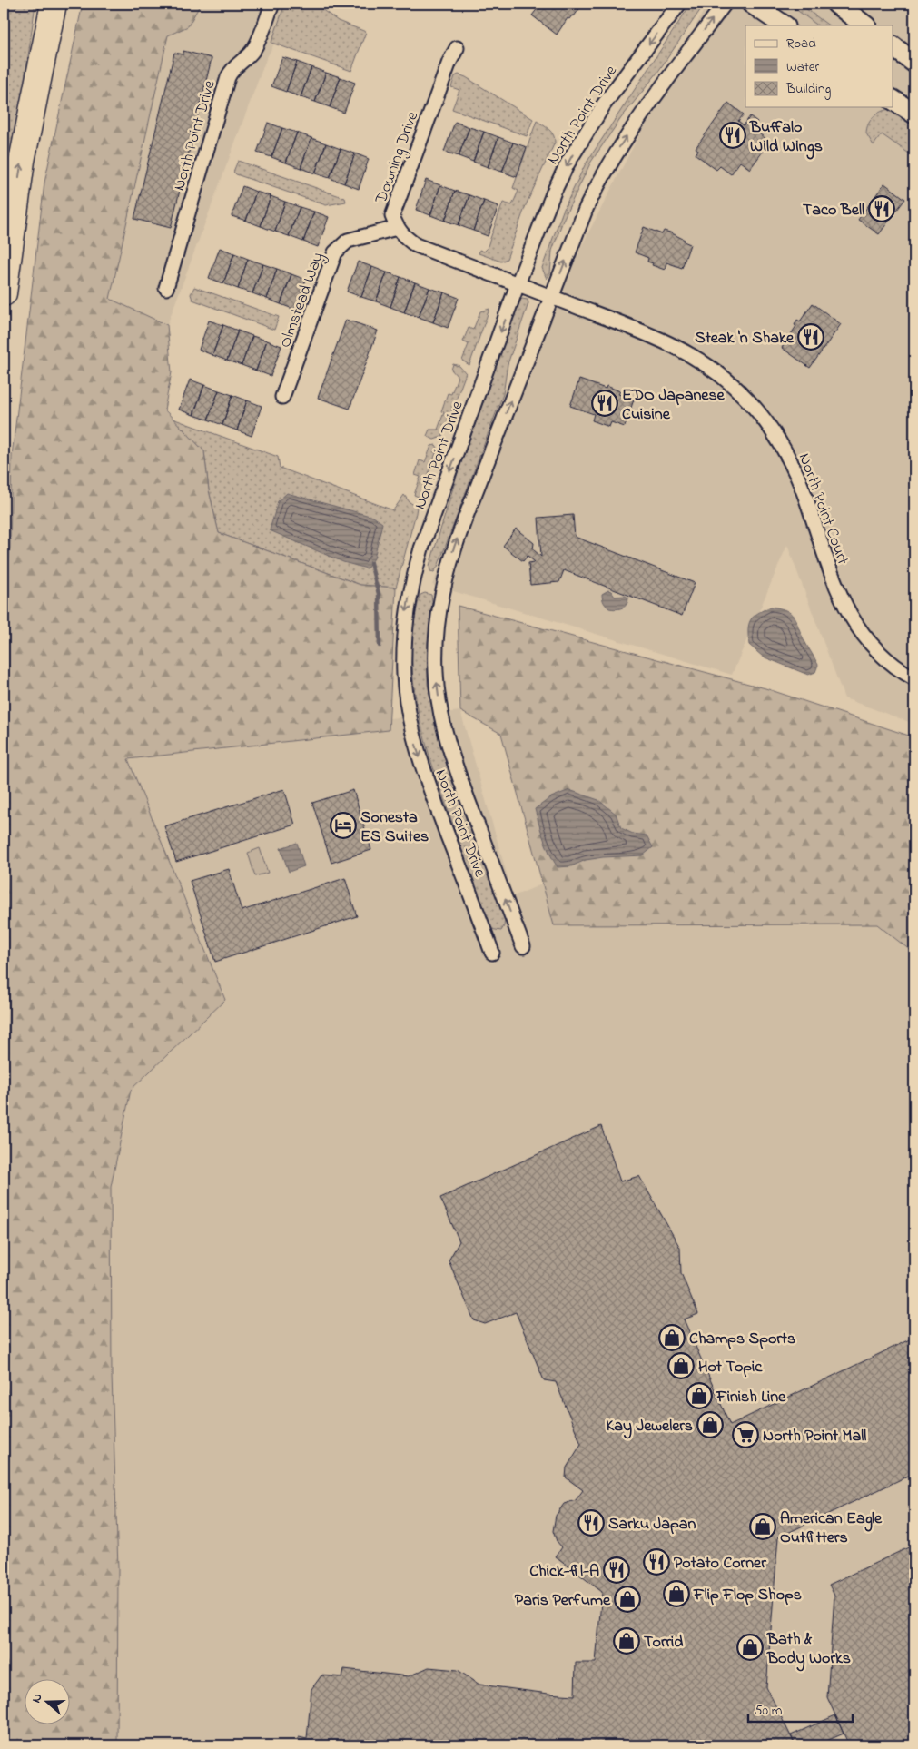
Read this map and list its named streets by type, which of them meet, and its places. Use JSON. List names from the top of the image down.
{
  "streets": {
    "street": [
      "North Point Drive",
      "Downing Drive",
      "Olmstead Way",
      "North Point Court"
    ]
  },
  "crossings": [
    ["North Point Drive", "North Point Court"],
    ["Downing Drive", "Olmstead Way"]
  ],
  "places": {
    "restaurant": [
      "Buffalo Wild Wings",
      "Taco Bell",
      "Steak 'n Shake",
      "EDO Japanese Cuisine",
      "Sarku Japan",
      "Potato Corner",
      "Chick-fil-A"
    ],
    "hotel": ["Sonesta ES Suites"],
    "shop": [
      "Champs Sports",
      "Hot Topic",
      "Finish Line",
      "Kay Jewelers",
      "American Eagle Outfitters",
      "Flip Flop Shops",
      "Paris Perfume",
      "Torrid",
      "Bath & Body Works"
    ],
    "supermarket": ["North Point Mall"]
  },
  "legend": ["Road", "Water", "Building"],
  "scale_bar": "50 m",
  "north": "left"
}
